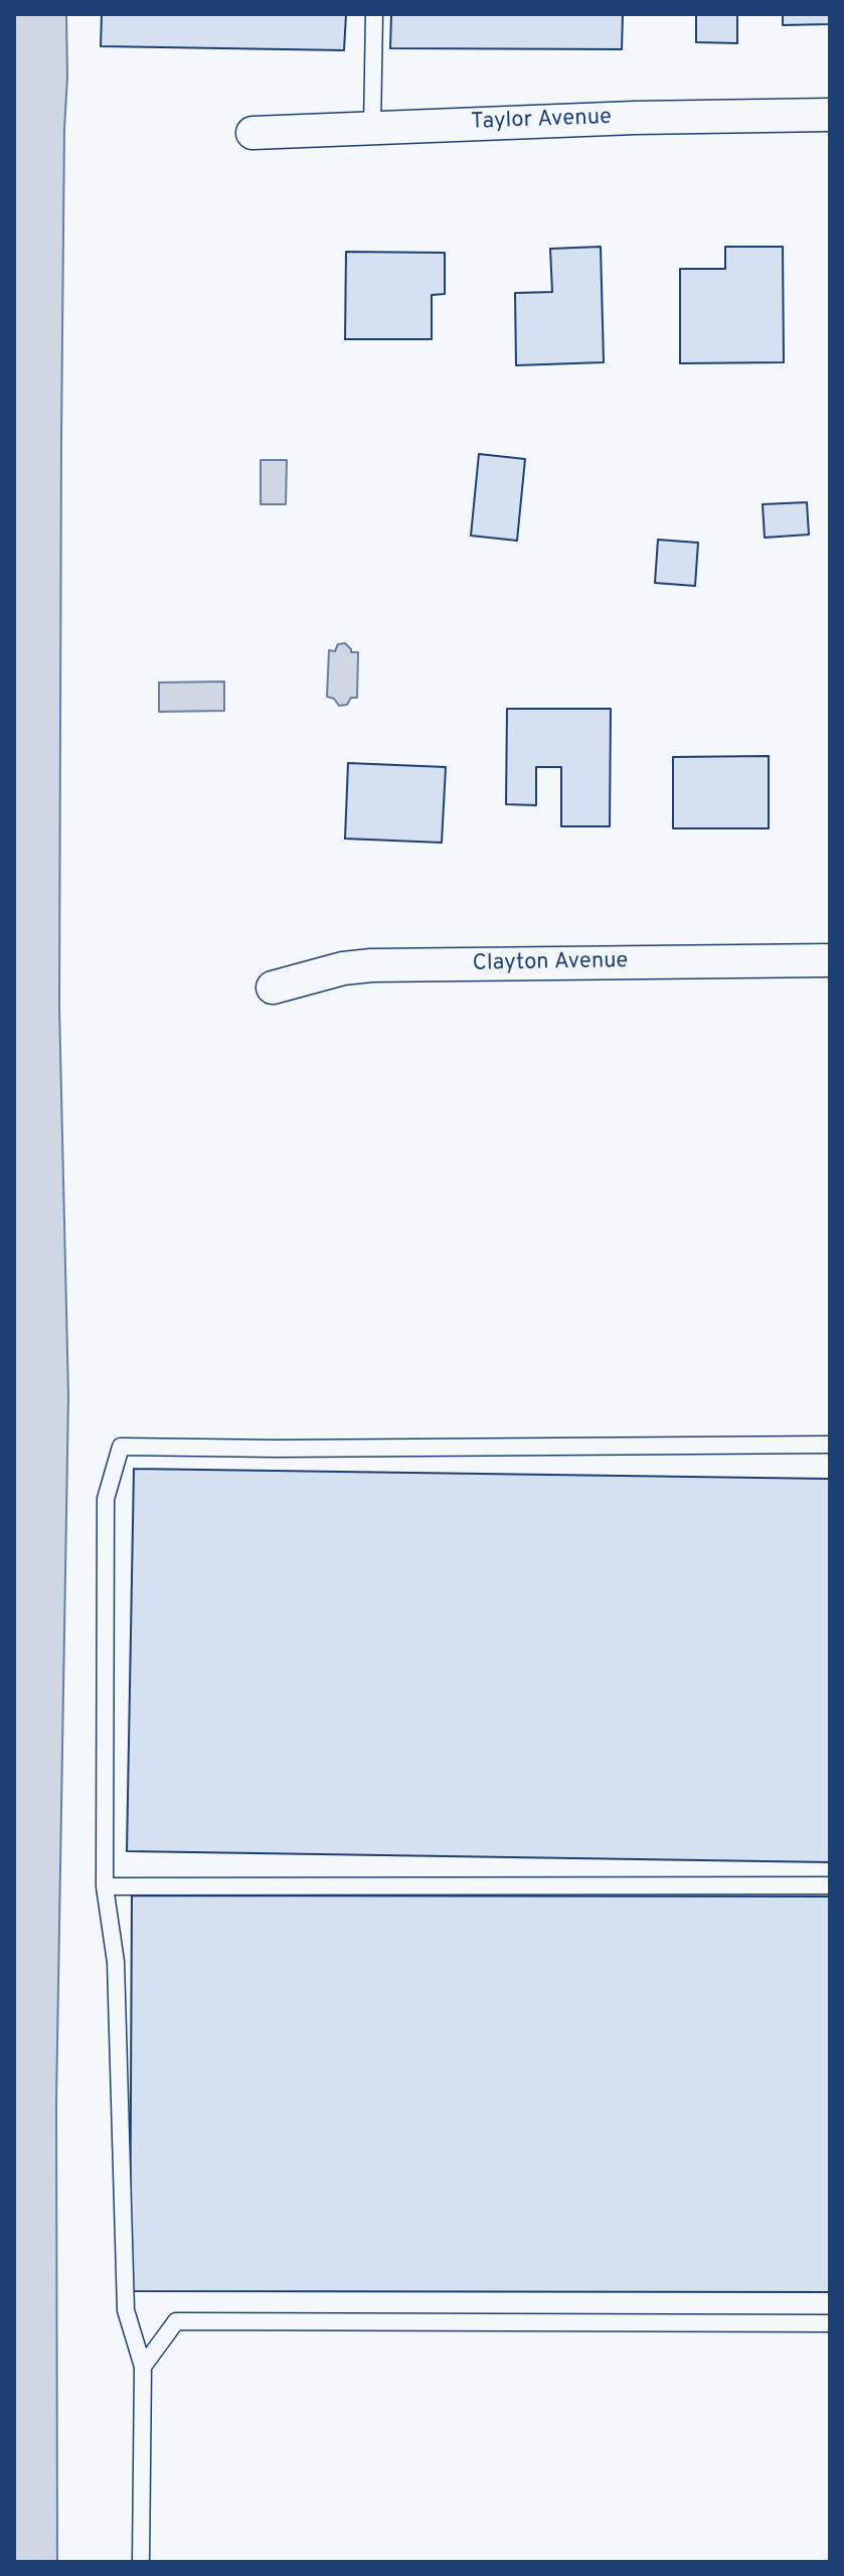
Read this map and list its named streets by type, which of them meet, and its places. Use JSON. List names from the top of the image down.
{
  "streets": {
    "street": ["Taylor Avenue", "Clayton Avenue"]
  }
}
